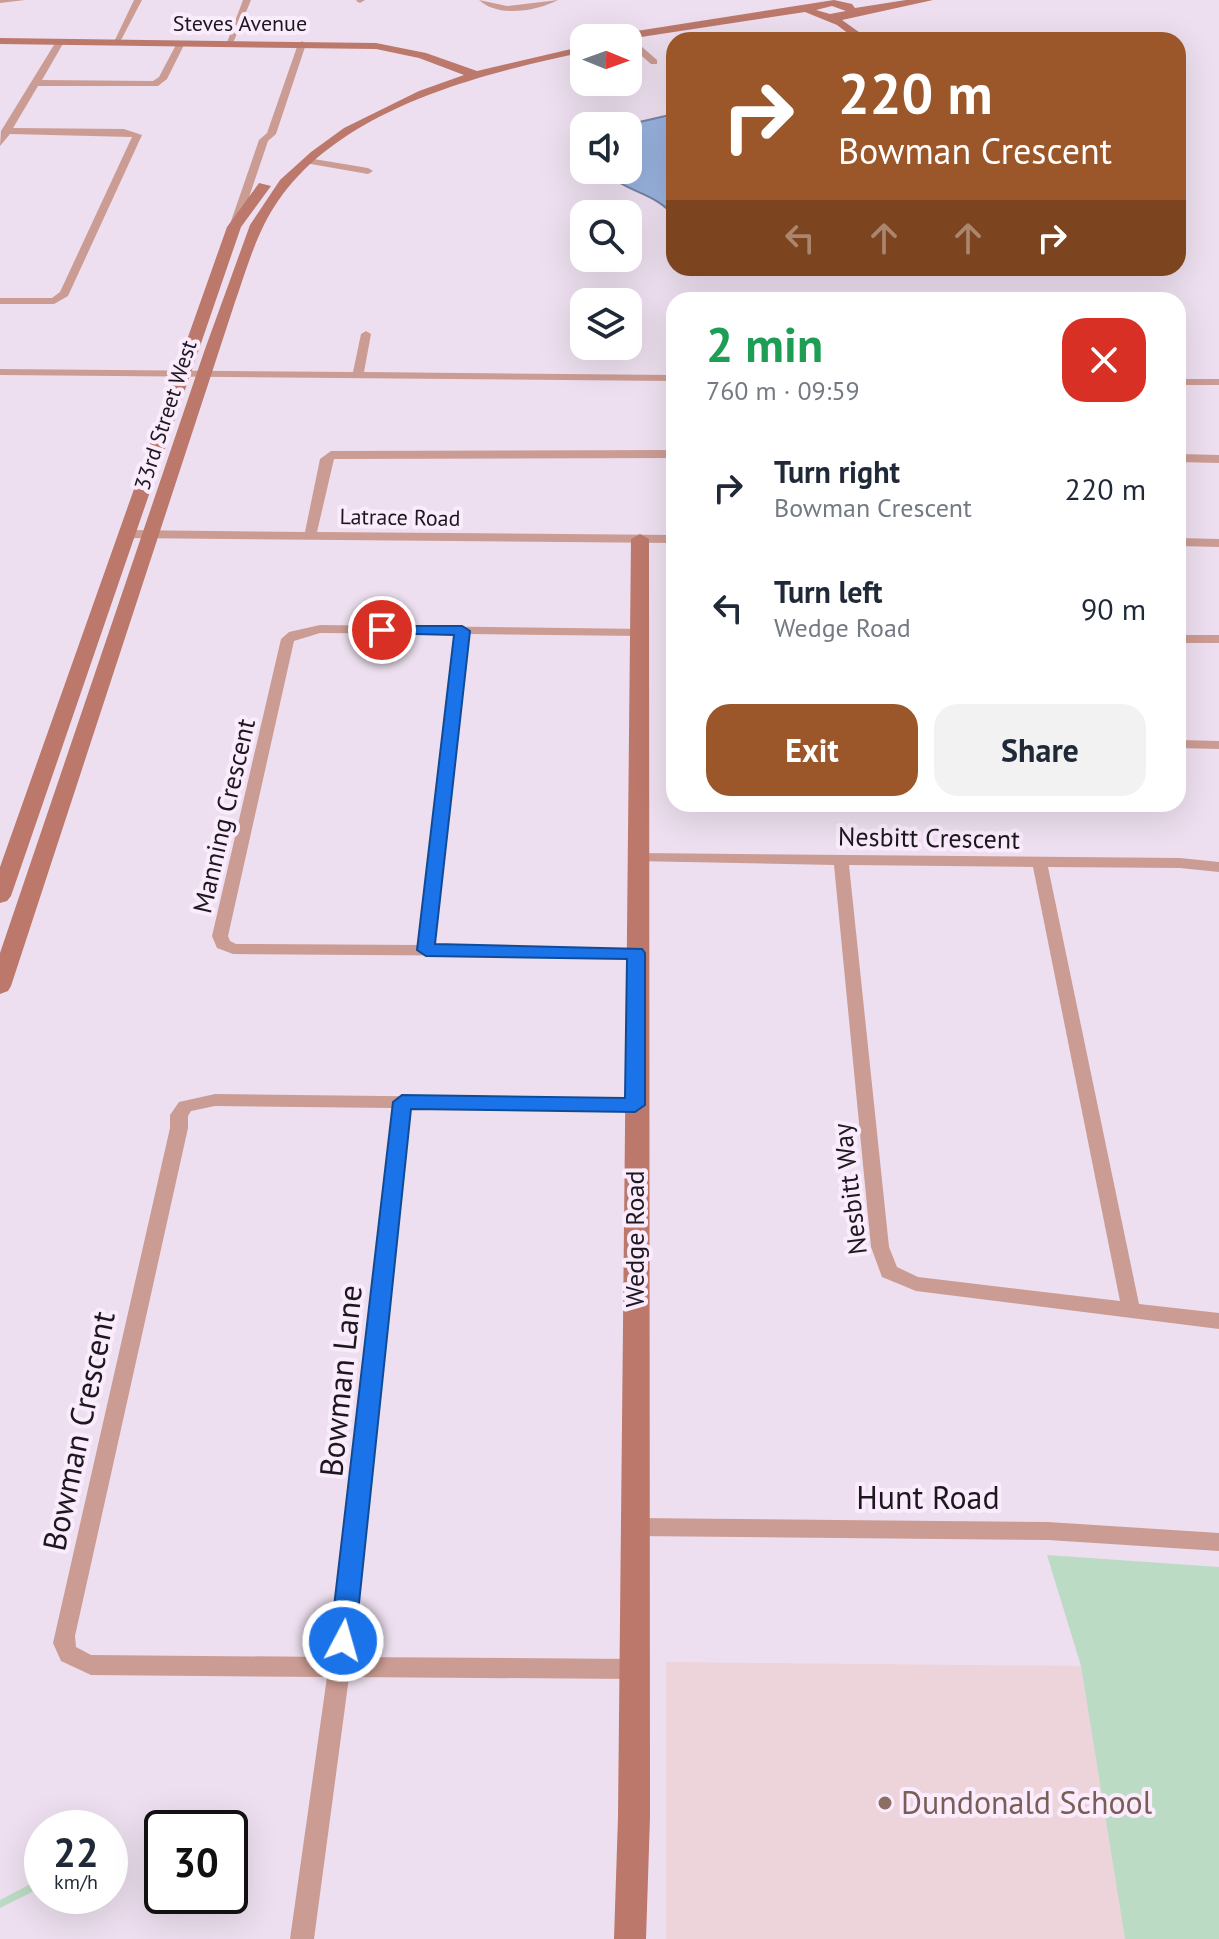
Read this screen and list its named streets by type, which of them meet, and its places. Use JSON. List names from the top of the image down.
{
  "streets": {
    "main road": ["Steves Avenue", "33rd Street West", "Wedge Road"],
    "street": [
      "Latrace Road",
      "Manning Crescent",
      "Nesbitt Crescent",
      "Nesbitt Way",
      "Bowman Lane",
      "Bowman Crescent",
      "Hunt Road"
    ]
  },
  "crossings": [
    ["Steves Avenue", "33rd Street West"],
    ["33rd Street West", "Latrace Road"],
    ["Latrace Road", "Wedge Road"],
    ["Manning Crescent", "Wedge Road"],
    ["Nesbitt Crescent", "Nesbitt Way"],
    ["Nesbitt Crescent", "Wedge Road"],
    ["Wedge Road", "Bowman Crescent"],
    ["Wedge Road", "Hunt Road"],
    ["Bowman Lane", "Bowman Crescent"]
  ],
  "places": ["Dundonald School"],
  "north": "right",
  "page": {
    "turn": ["220 m", "Bowman Crescent"],
    "heading": ["2 min", "760 m · 09:59"],
    "list": [
      {
        "name": "Turn right",
        "note": "Bowman Crescent",
        "value": "220 m"
      },
      {
        "name": "Turn left",
        "note": "Wedge Road",
        "value": "90 m"
      }
    ],
    "buttons": ["Exit", "Share"],
    "speed": "22 km/h",
    "limit": "30"
  }
}
